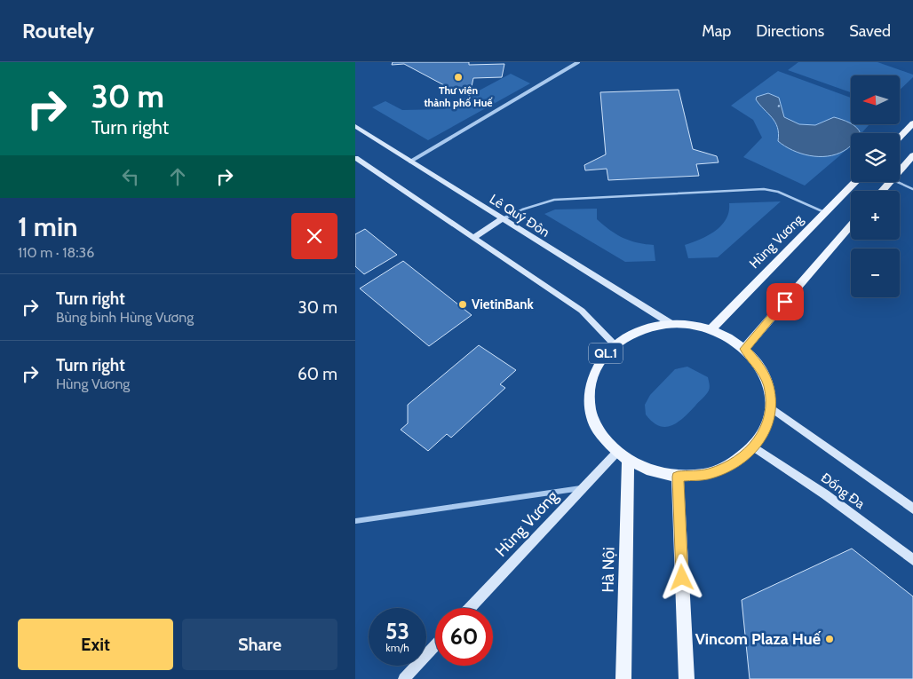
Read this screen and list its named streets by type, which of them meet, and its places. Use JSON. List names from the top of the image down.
{
  "streets": {
    "main road": ["Hùng Vương", "QL.1", "Hà Nội"],
    "street": ["Lê Quý Đôn", "Đống Đa"]
  },
  "crossings": [
    ["Lê Quý Đôn", "QL.1"],
    ["Hùng Vương", "QL.1"],
    ["Hùng Vương", "Hà Nội"],
    ["QL.1", "Đống Đa"],
    ["QL.1", "Hà Nội"]
  ],
  "places": ["Thư viện thành phố Huế", "VietinBank", "Vincom Plaza Huế"],
  "north": "left",
  "page": {
    "header": "Routely",
    "nav": ["Map", "Directions", "Saved"],
    "turn": ["30 m", "Turn right"],
    "map_buttons": ["+", "−"],
    "heading": ["1 min", "110 m · 18:36"],
    "list": [
      {
        "name": "Turn right",
        "note": "Bùng binh Hùng Vương",
        "value": "30 m"
      },
      {
        "name": "Turn right",
        "note": "Hùng Vương",
        "value": "60 m"
      }
    ],
    "speed": "53 km/h",
    "limit": "60",
    "buttons": ["Exit", "Share"]
  }
}
